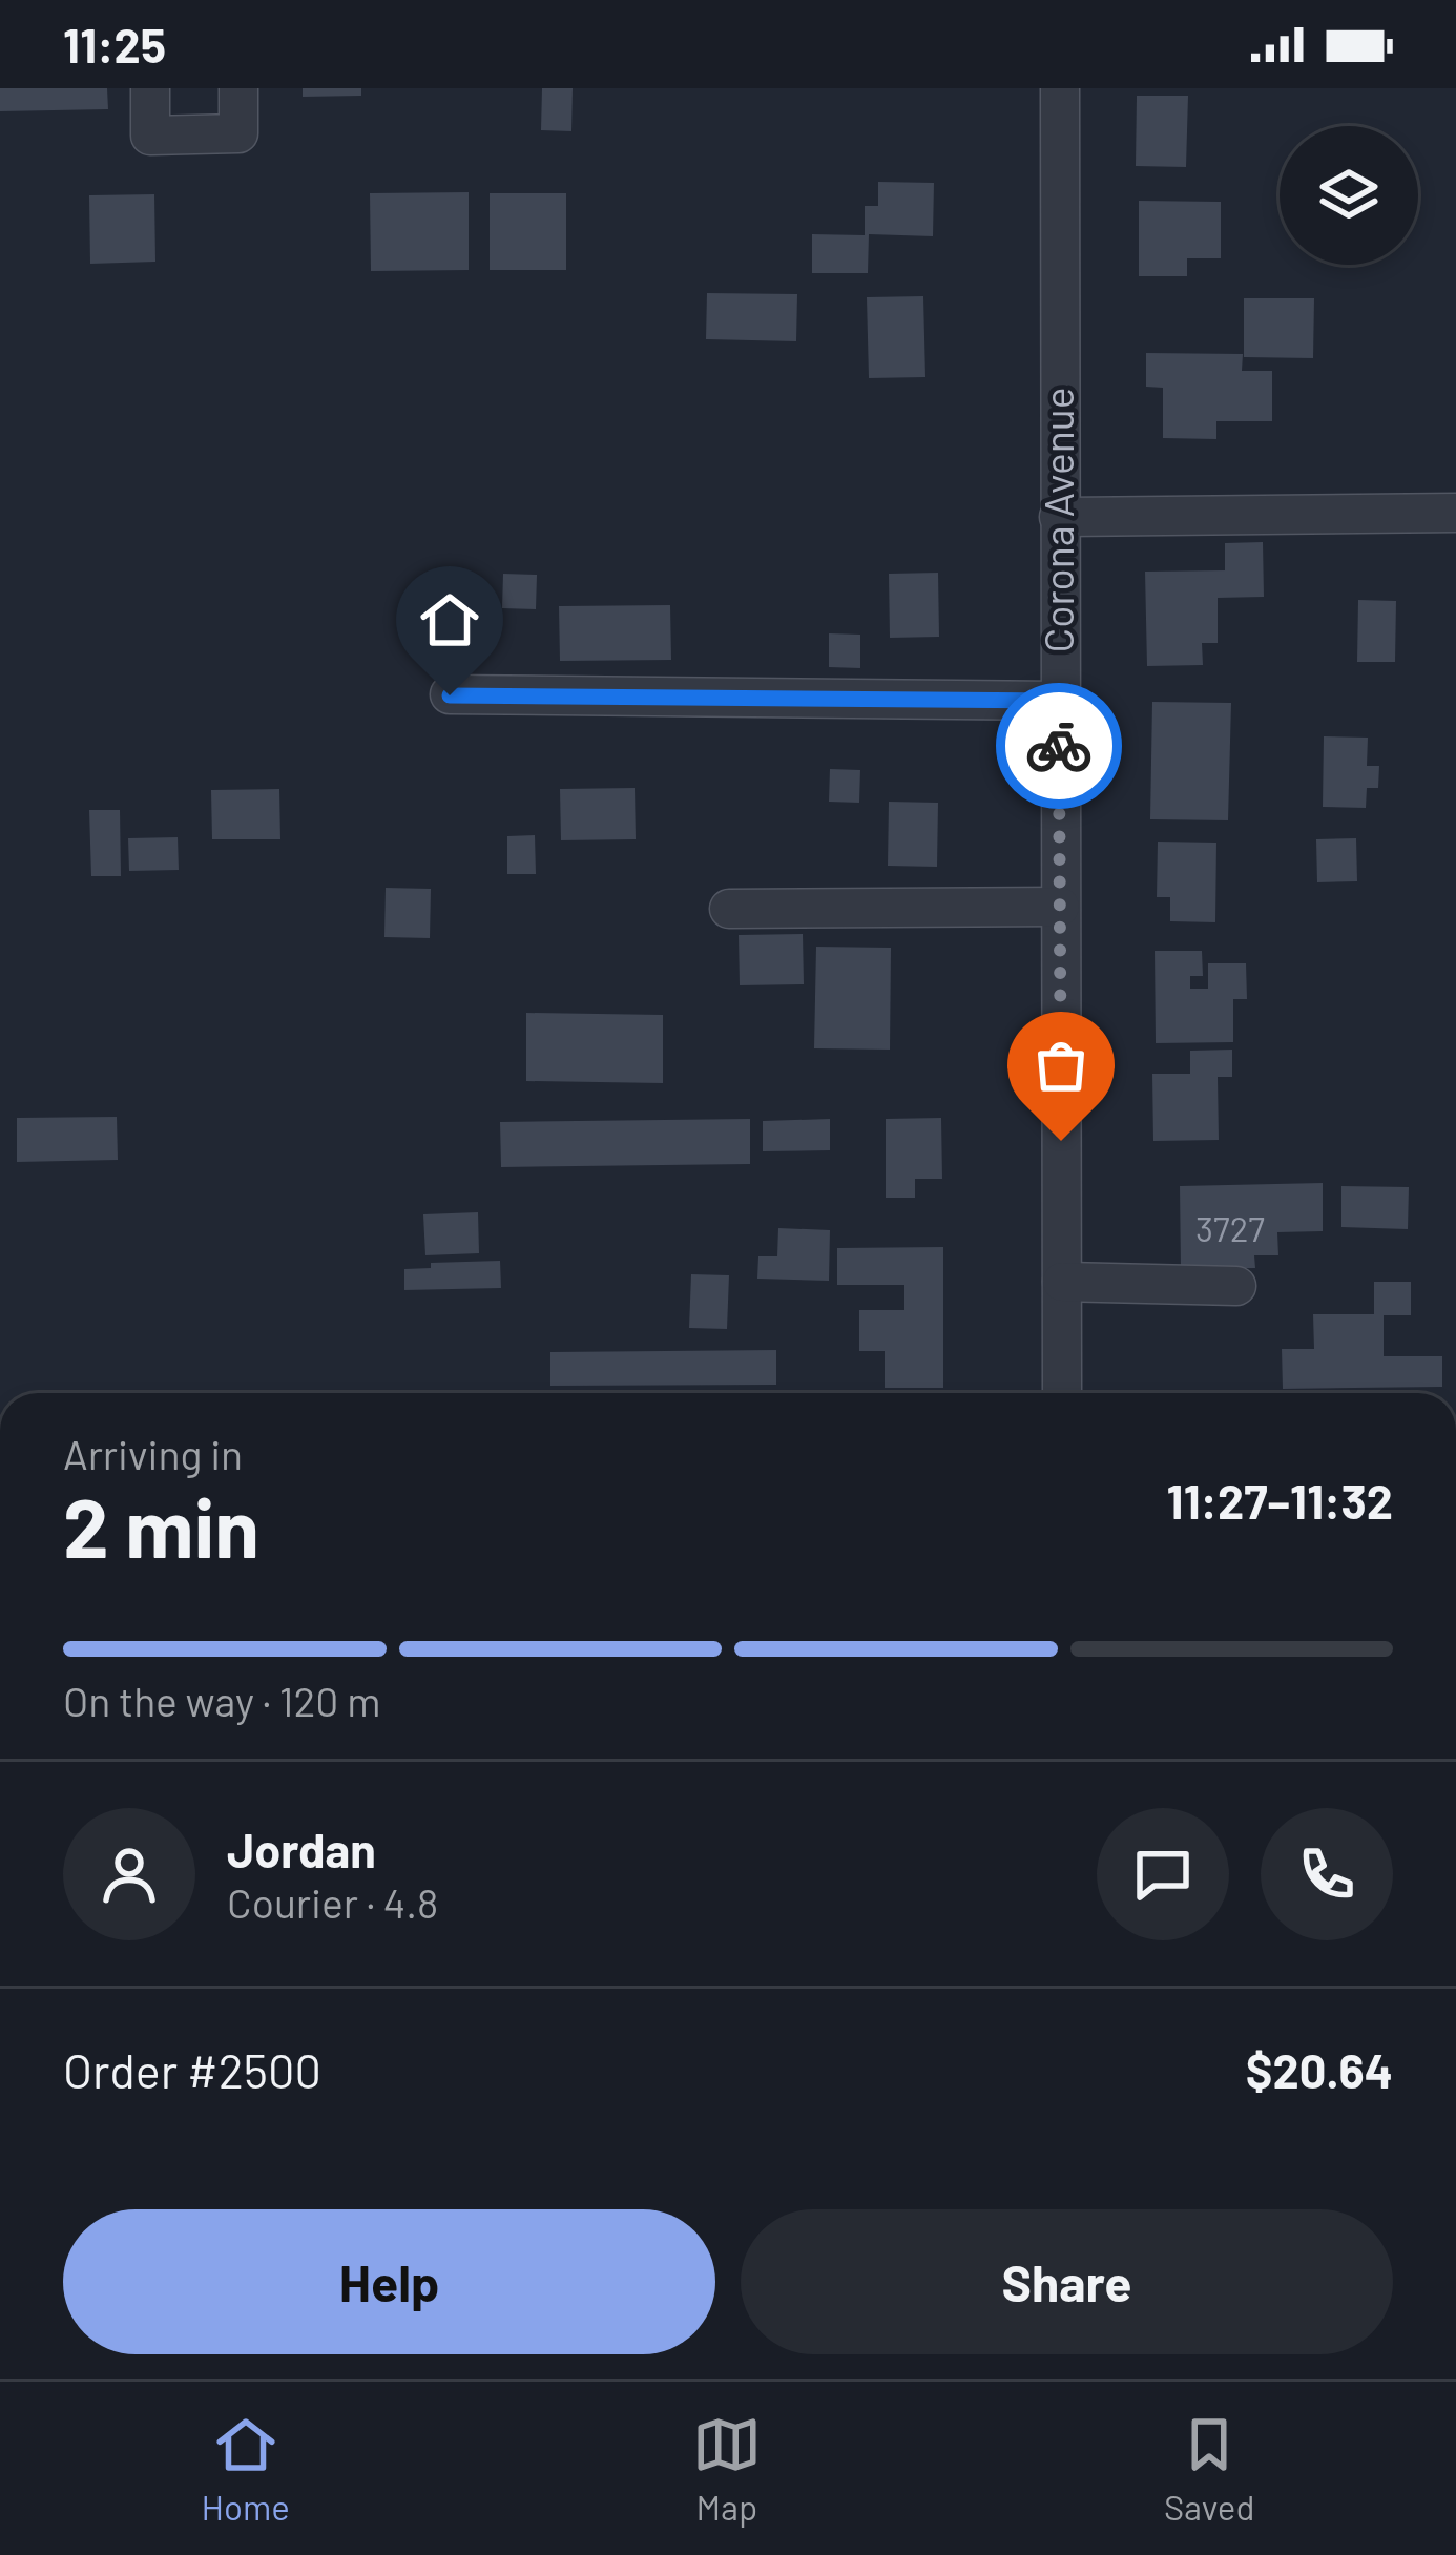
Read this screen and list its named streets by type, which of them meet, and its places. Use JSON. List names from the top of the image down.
{
  "streets": {
    "street": ["Corona Avenue"]
  },
  "house_numbers": ["3727"],
  "page": {
    "status": "11:25",
    "heading": ["2 min", "Arriving in", "11:27–11:32"],
    "panel": [
      "Jordan",
      "Courier · 4.8",
      "Order #2500",
      "$20.64"
    ],
    "bar": "On the way · 120 m",
    "buttons": ["Help", "Share"],
    "tabs": ["Home", "Map", "Saved"]
  }
}
